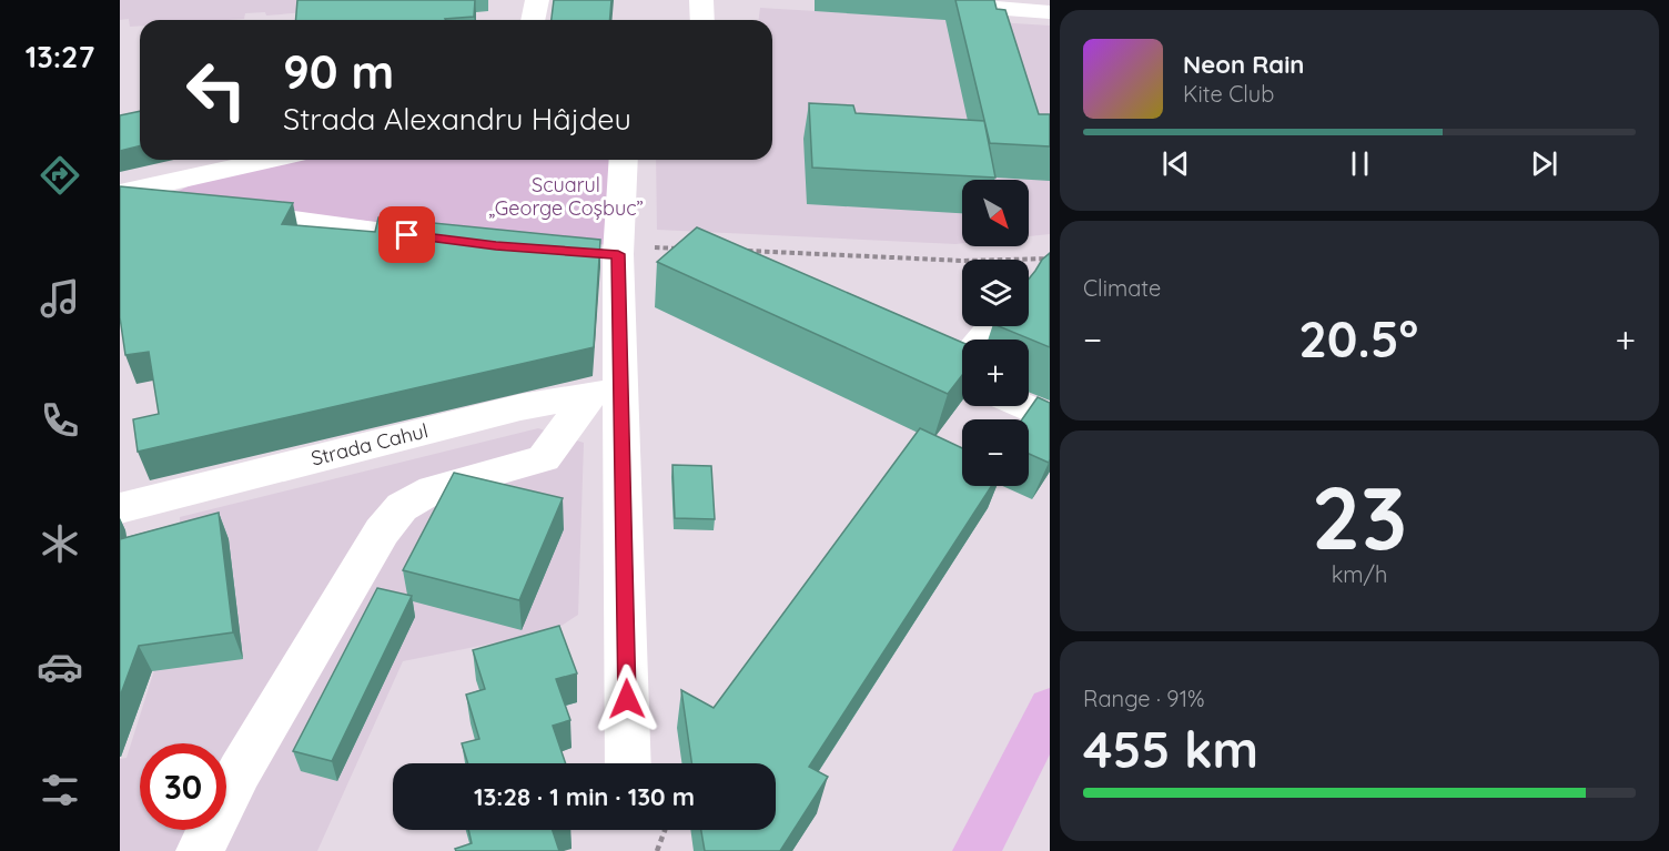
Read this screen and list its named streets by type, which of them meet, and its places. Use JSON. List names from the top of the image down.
{
  "streets": {
    "street": ["Strada Cahul"]
  },
  "parks": ["Scuarul „George Coșbuc”"],
  "north": "bottom right",
  "page": {
    "tabs": "13:27",
    "turn": ["90 m", "Strada Alexandru Hâjdeu"],
    "song": ["Neon Rain", "Kite Club"],
    "map_buttons": ["+", "−"],
    "tile": [
      "Climate",
      ["23", "km/h"],
      ["Range · 91%", "455 km"]
    ],
    "heat": ["−", "20.5°", "+"],
    "limit": "30",
    "trip": "13:28 · 1 min · 130 m"
  }
}
